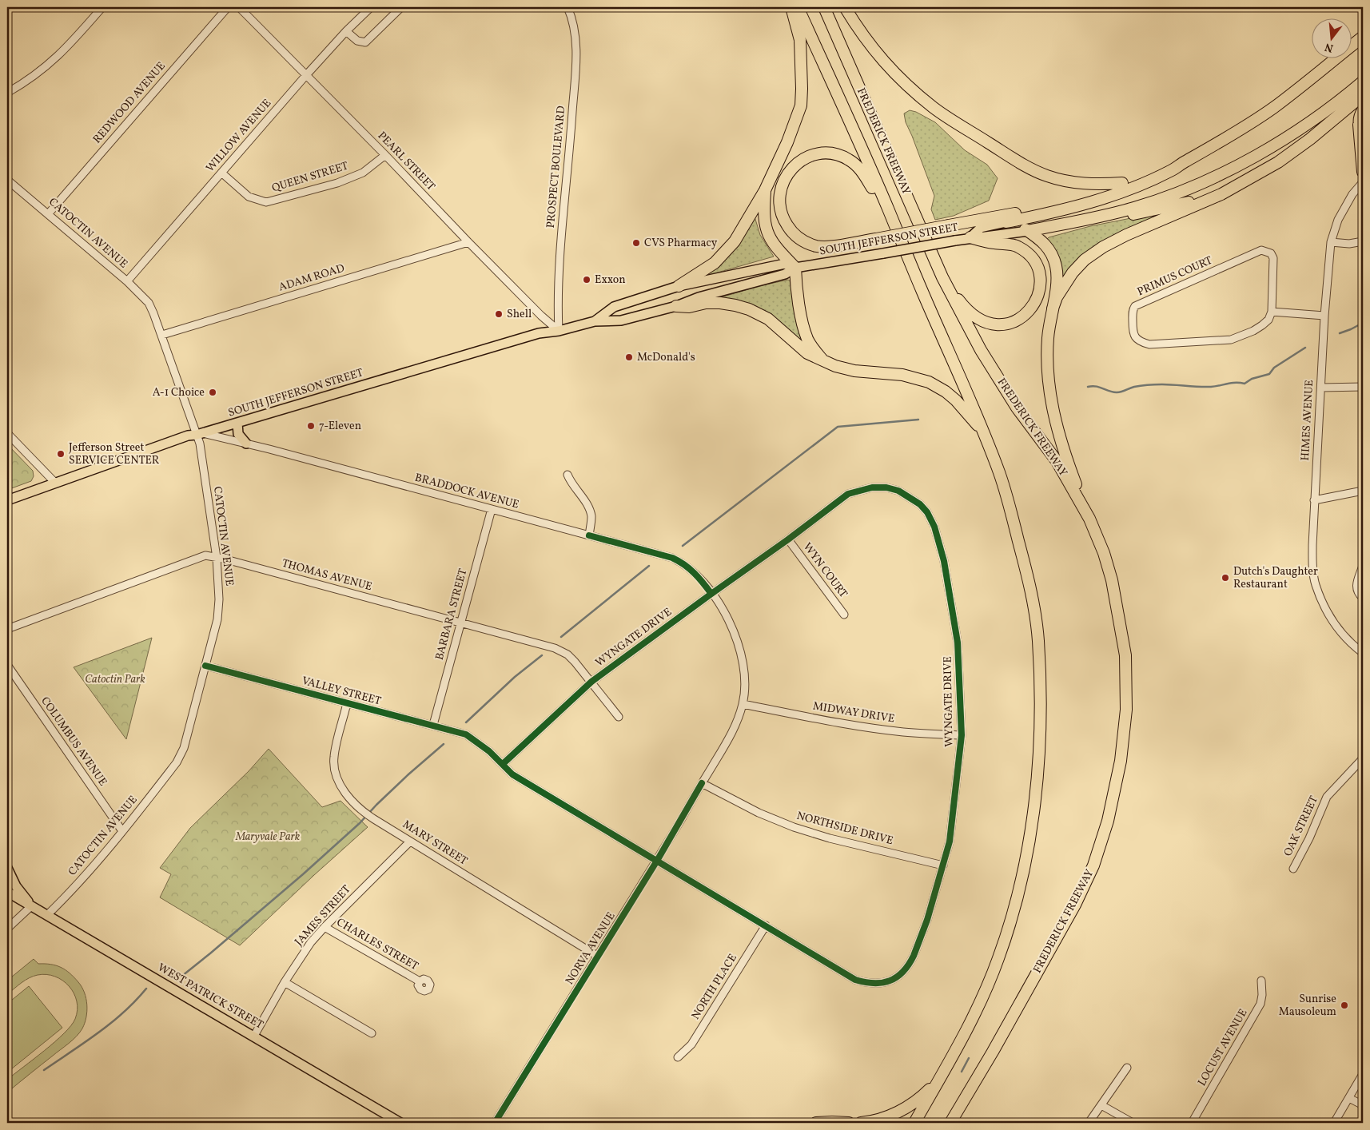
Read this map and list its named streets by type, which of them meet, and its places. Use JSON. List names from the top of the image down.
{
  "streets": {
    "highway": ["FREDERICK FREEWAY"],
    "main road": ["SOUTH JEFFERSON STREET", "WEST PATRICK STREET"],
    "street": [
      "REDWOOD AVENUE",
      "WILLOW AVENUE",
      "PEARL STREET",
      "PROSPECT BOULEVARD",
      "QUEEN STREET",
      "CATOCTIN AVENUE",
      "PRIMUS COURT",
      "ADAM ROAD",
      "HIMES AVENUE",
      "BRADDOCK AVENUE",
      "WYN COURT",
      "THOMAS AVENUE",
      "BARBARA STREET",
      "WYNGATE DRIVE",
      "VALLEY STREET",
      "MIDWAY DRIVE",
      "COLUMBUS AVENUE",
      "OAK STREET",
      "NORTHSIDE DRIVE",
      "MARY STREET",
      "JAMES STREET",
      "CHARLES STREET",
      "NORVA AVENUE",
      "NORTH PLACE",
      "LOCUST AVENUE"
    ]
  },
  "crossings": [
    ["REDWOOD AVENUE", "CATOCTIN AVENUE"],
    ["WILLOW AVENUE", "PEARL STREET"],
    ["WILLOW AVENUE", "QUEEN STREET"],
    ["WILLOW AVENUE", "CATOCTIN AVENUE"],
    ["PEARL STREET", "PROSPECT BOULEVARD"],
    ["PEARL STREET", "QUEEN STREET"],
    ["PEARL STREET", "SOUTH JEFFERSON STREET"],
    ["PEARL STREET", "ADAM ROAD"],
    ["PROSPECT BOULEVARD", "SOUTH JEFFERSON STREET"],
    ["CATOCTIN AVENUE", "SOUTH JEFFERSON STREET"],
    ["CATOCTIN AVENUE", "ADAM ROAD"],
    ["CATOCTIN AVENUE", "BRADDOCK AVENUE"],
    ["CATOCTIN AVENUE", "THOMAS AVENUE"],
    ["CATOCTIN AVENUE", "VALLEY STREET"],
    ["CATOCTIN AVENUE", "COLUMBUS AVENUE"],
    ["CATOCTIN AVENUE", "WEST PATRICK STREET"],
    ["SOUTH JEFFERSON STREET", "BRADDOCK AVENUE"],
    ["BRADDOCK AVENUE", "BARBARA STREET"],
    ["BRADDOCK AVENUE", "WYNGATE DRIVE"],
    ["BRADDOCK AVENUE", "NORVA AVENUE"],
    ["WYN COURT", "WYNGATE DRIVE"],
    ["THOMAS AVENUE", "BARBARA STREET"],
    ["THOMAS AVENUE", "WYNGATE DRIVE"],
    ["BARBARA STREET", "VALLEY STREET"],
    ["WYNGATE DRIVE", "VALLEY STREET"],
    ["WYNGATE DRIVE", "MIDWAY DRIVE"],
    ["WYNGATE DRIVE", "NORTHSIDE DRIVE"],
    ["WYNGATE DRIVE", "NORVA AVENUE"],
    ["WYNGATE DRIVE", "NORTH PLACE"],
    ["VALLEY STREET", "MARY STREET"],
    ["MIDWAY DRIVE", "NORVA AVENUE"],
    ["NORTHSIDE DRIVE", "NORVA AVENUE"],
    ["MARY STREET", "JAMES STREET"],
    ["MARY STREET", "NORVA AVENUE"],
    ["JAMES STREET", "CHARLES STREET"],
    ["JAMES STREET", "WEST PATRICK STREET"]
  ],
  "parks": ["Catoctin Park", "Maryvale Park"],
  "places": [
    "CVS Pharmacy",
    "Exxon",
    "Shell",
    "McDonald's",
    "A-1 Choice",
    "7-Eleven",
    "Jefferson Street SERVICE CENTER",
    "Dutch's Daughter Restaurant",
    "Sunrise Mausoleum"
  ],
  "north": "bottom"
}
